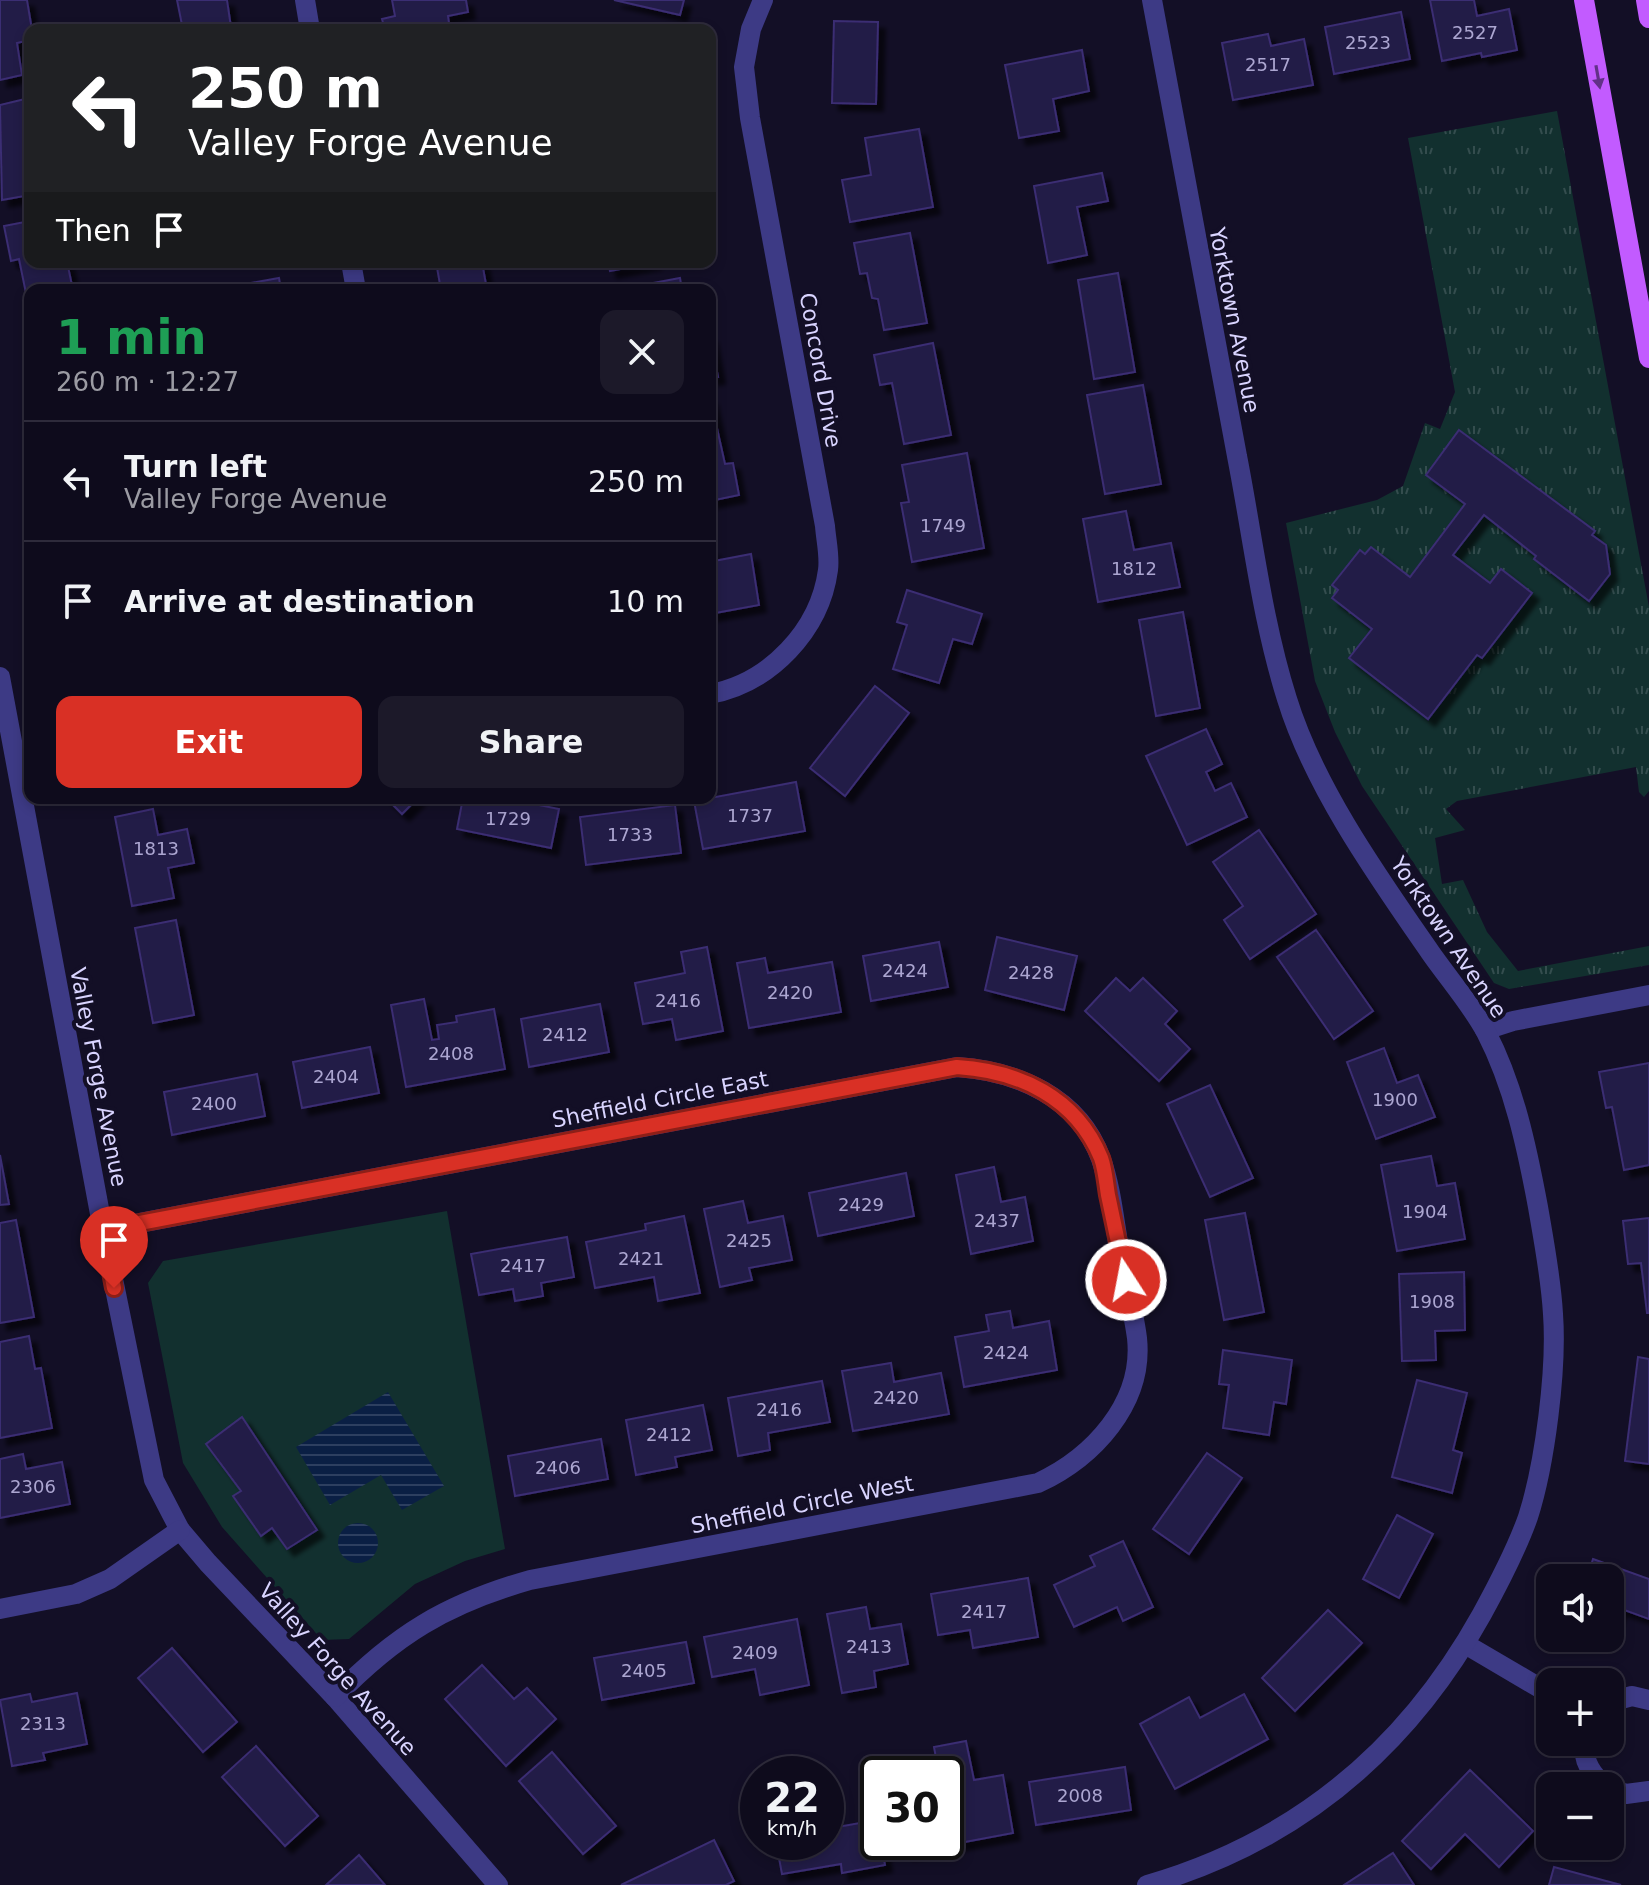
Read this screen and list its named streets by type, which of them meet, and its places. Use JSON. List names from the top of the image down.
{
  "streets": {
    "street": [
      "Yorktown Avenue",
      "Concord Drive",
      "Valley Forge Avenue",
      "Sheffield Circle East",
      "Sheffield Circle West"
    ]
  },
  "crossings": [
    ["Valley Forge Avenue", "Sheffield Circle East"],
    ["Valley Forge Avenue", "Sheffield Circle West"],
    ["Sheffield Circle East", "Sheffield Circle West"]
  ],
  "house_numbers": [
    "2527",
    "2523",
    "2517",
    "1749",
    "1812",
    "1737",
    "1729",
    "1733",
    "1813",
    "2424",
    "2428",
    "2420",
    "2416",
    "2412",
    "2408",
    "2404",
    "1900",
    "2400",
    "2429",
    "1904",
    "2437",
    "2425",
    "2421",
    "2417",
    "1908",
    "2424",
    "2420",
    "2416",
    "2412",
    "2406",
    "2306",
    "2417",
    "2413",
    "2409",
    "2405",
    "2313",
    "2008"
  ],
  "page": {
    "turn": ["250 m", "Valley Forge Avenue"],
    "then": "Then",
    "heading": ["1 min", "260 m · 12:27"],
    "list": [
      {
        "name": "Turn left",
        "note": "Valley Forge Avenue",
        "value": "250 m"
      },
      {
        "name": "Arrive at destination",
        "value": "10 m"
      }
    ],
    "buttons": ["Exit", "Share"],
    "map_buttons": ["+", "−"],
    "speed": "22 km/h",
    "limit": "30"
  }
}
